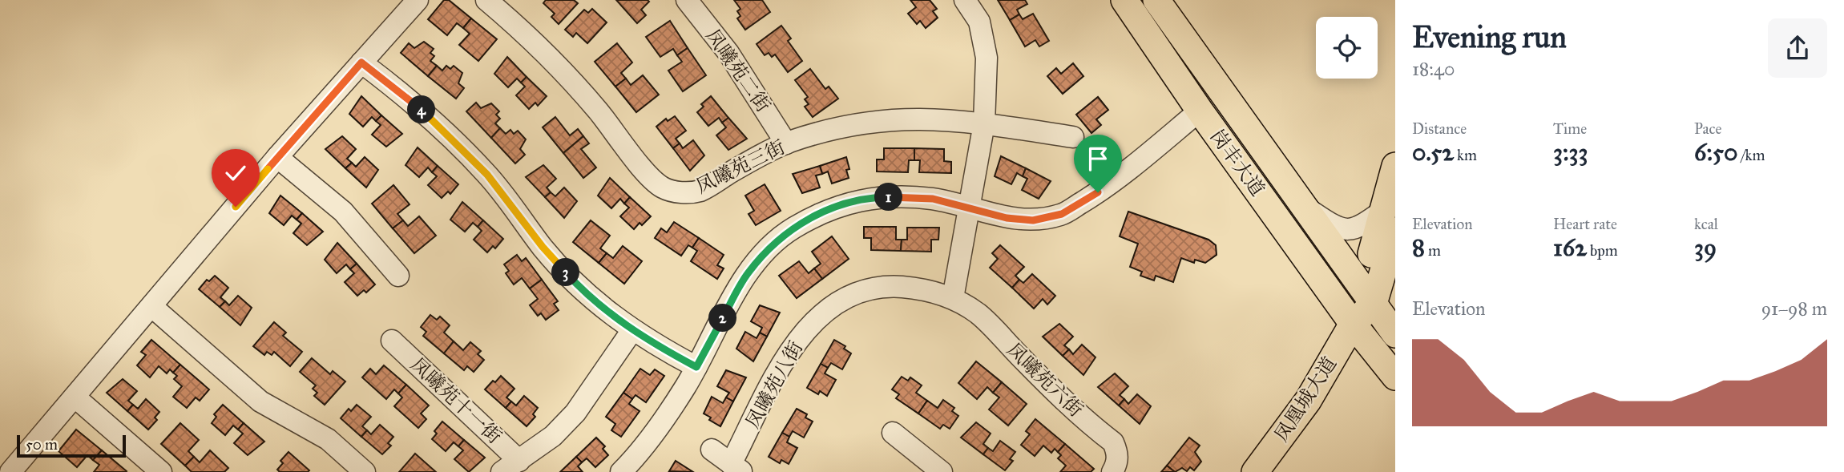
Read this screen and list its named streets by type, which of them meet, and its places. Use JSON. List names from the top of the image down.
{
  "streets": {
    "main road": ["岗丰大道", "凤凰城大道"],
    "street": [
      "凤曦苑二街",
      "凤曦苑三街",
      "凤曦苑六街",
      "凤曦苑八街",
      "凤曦苑十一街"
    ]
  },
  "crossings": [
    ["凤曦苑二街", "凤曦苑三街"],
    ["岗丰大道", "凤凰城大道"],
    ["凤曦苑六街", "凤曦苑八街"]
  ],
  "scale_bar": "50 m",
  "page": {
    "heading": ["Evening run", "18:40"],
    "pins": [
      "4",
      "1",
      "3",
      "2"
    ],
    "stats": [
      ["Distance", "0.52 km"],
      ["Time", "3:33"],
      ["Pace", "6:50 /km"],
      ["Elevation", "8 m"],
      ["Heart rate", "162 bpm"],
      ["kcal", "39"]
    ],
    "chart": ["Elevation", "91–98 m"],
    "scale": "50 m"
  }
}
